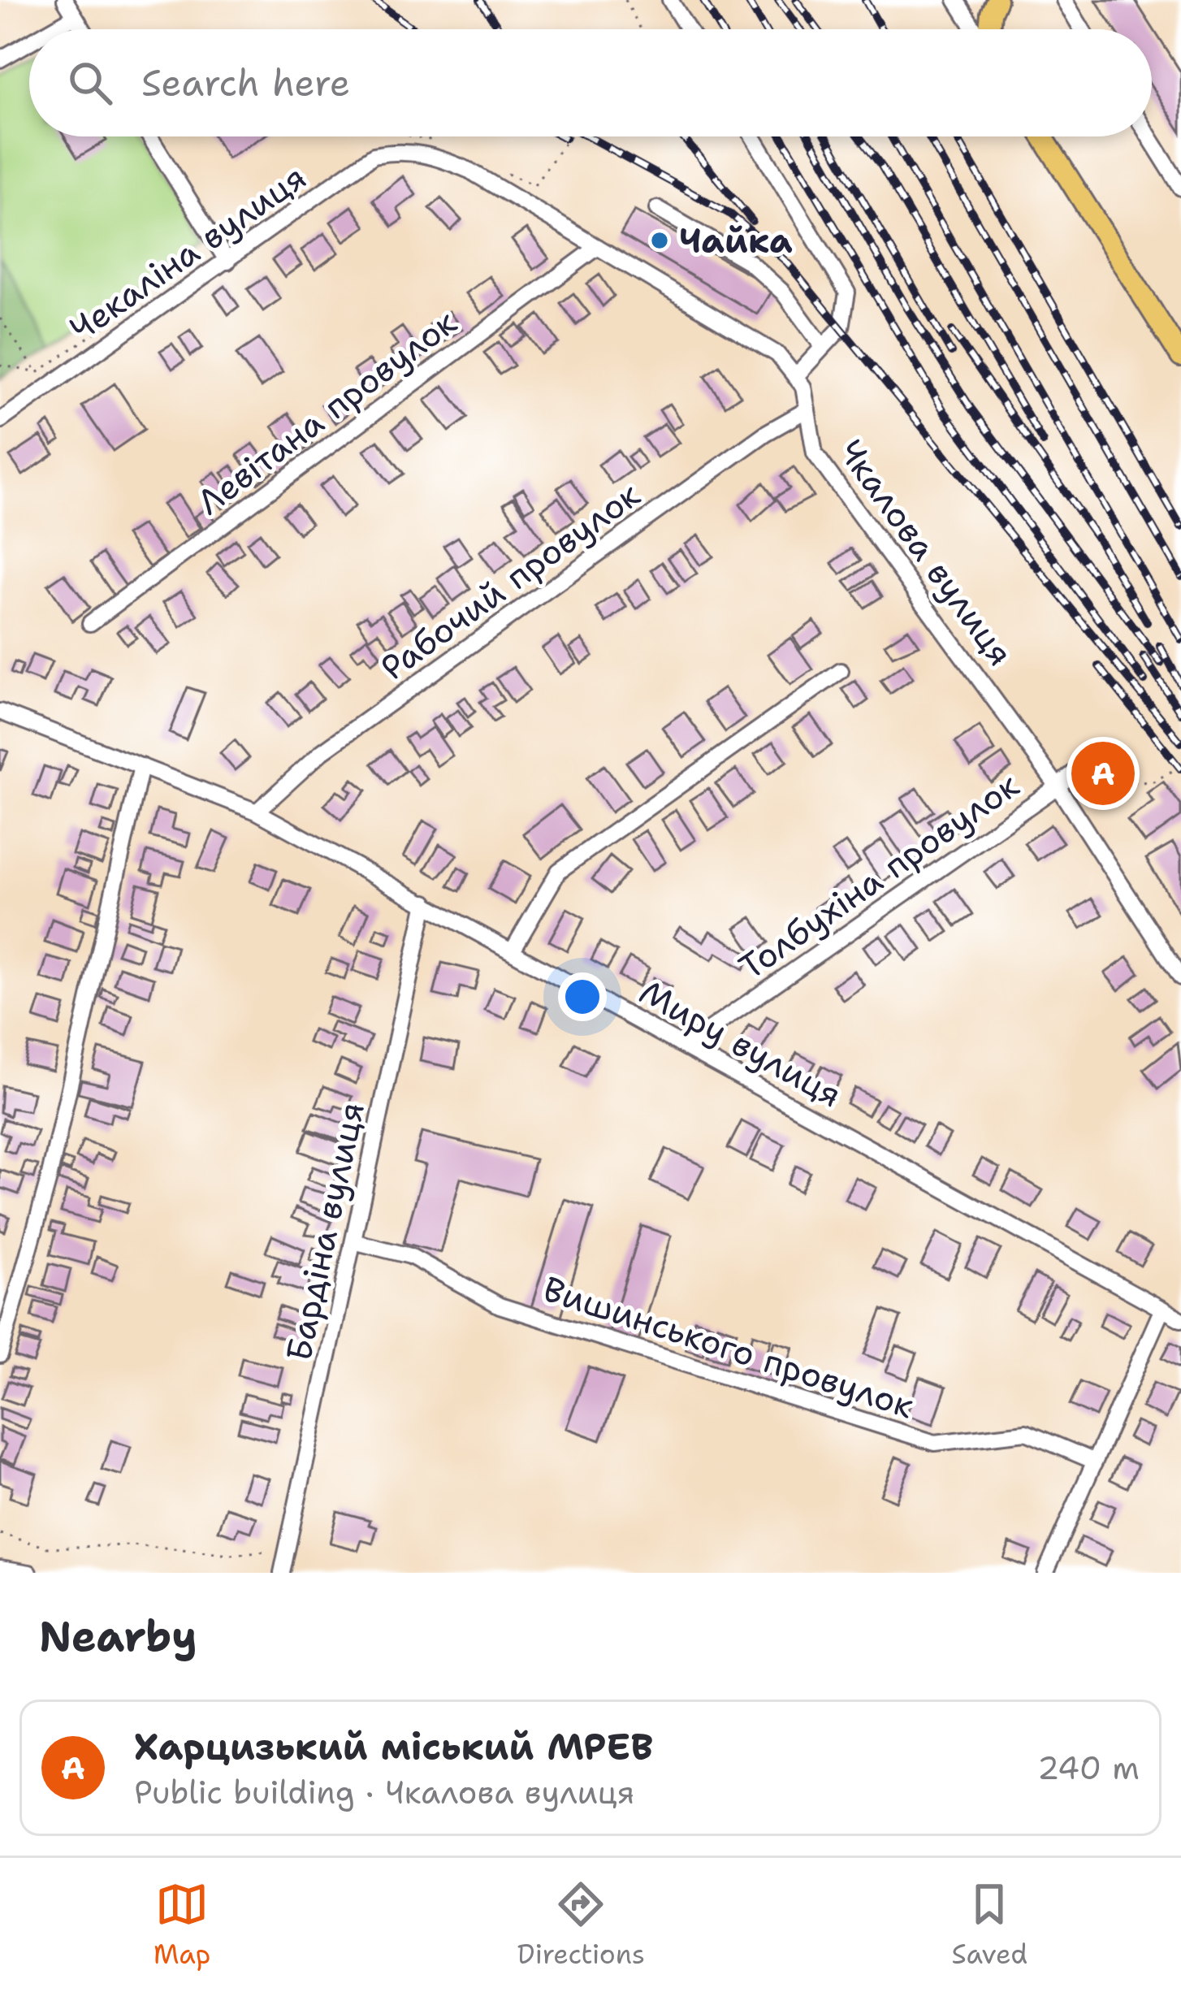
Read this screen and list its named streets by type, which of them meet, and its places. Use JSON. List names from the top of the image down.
{
  "streets": {
    "street": [
      "Чекаліна вулиця",
      "Левітана провулок",
      "Чкалова вулиця",
      "Рабочий провулок",
      "Толбухіна провулок",
      "Миру вулиця",
      "Бардіна вулиця",
      "Вишинського провулок"
    ]
  },
  "crossings": [
    ["Чекаліна вулиця", "Чкалова вулиця"],
    ["Левітана провулок", "Чкалова вулиця"],
    ["Чкалова вулиця", "Рабочий провулок"],
    ["Чкалова вулиця", "Толбухіна провулок"],
    ["Рабочий провулок", "Миру вулиця"],
    ["Толбухіна провулок", "Миру вулиця"],
    ["Миру вулиця", "Бардіна вулиця"],
    ["Бардіна вулиця", "Вишинського провулок"]
  ],
  "places": ["Чайка"],
  "page": {
    "search": "Search here",
    "pins": "A",
    "heading": "Nearby",
    "list": [
      {
        "mark": "A",
        "name": "Харцизький міський МРЕВ",
        "note": "Public building · Чкалова вулиця",
        "value": "240 m"
      }
    ],
    "nav": ["Map", "Directions", "Saved"]
  }
}
